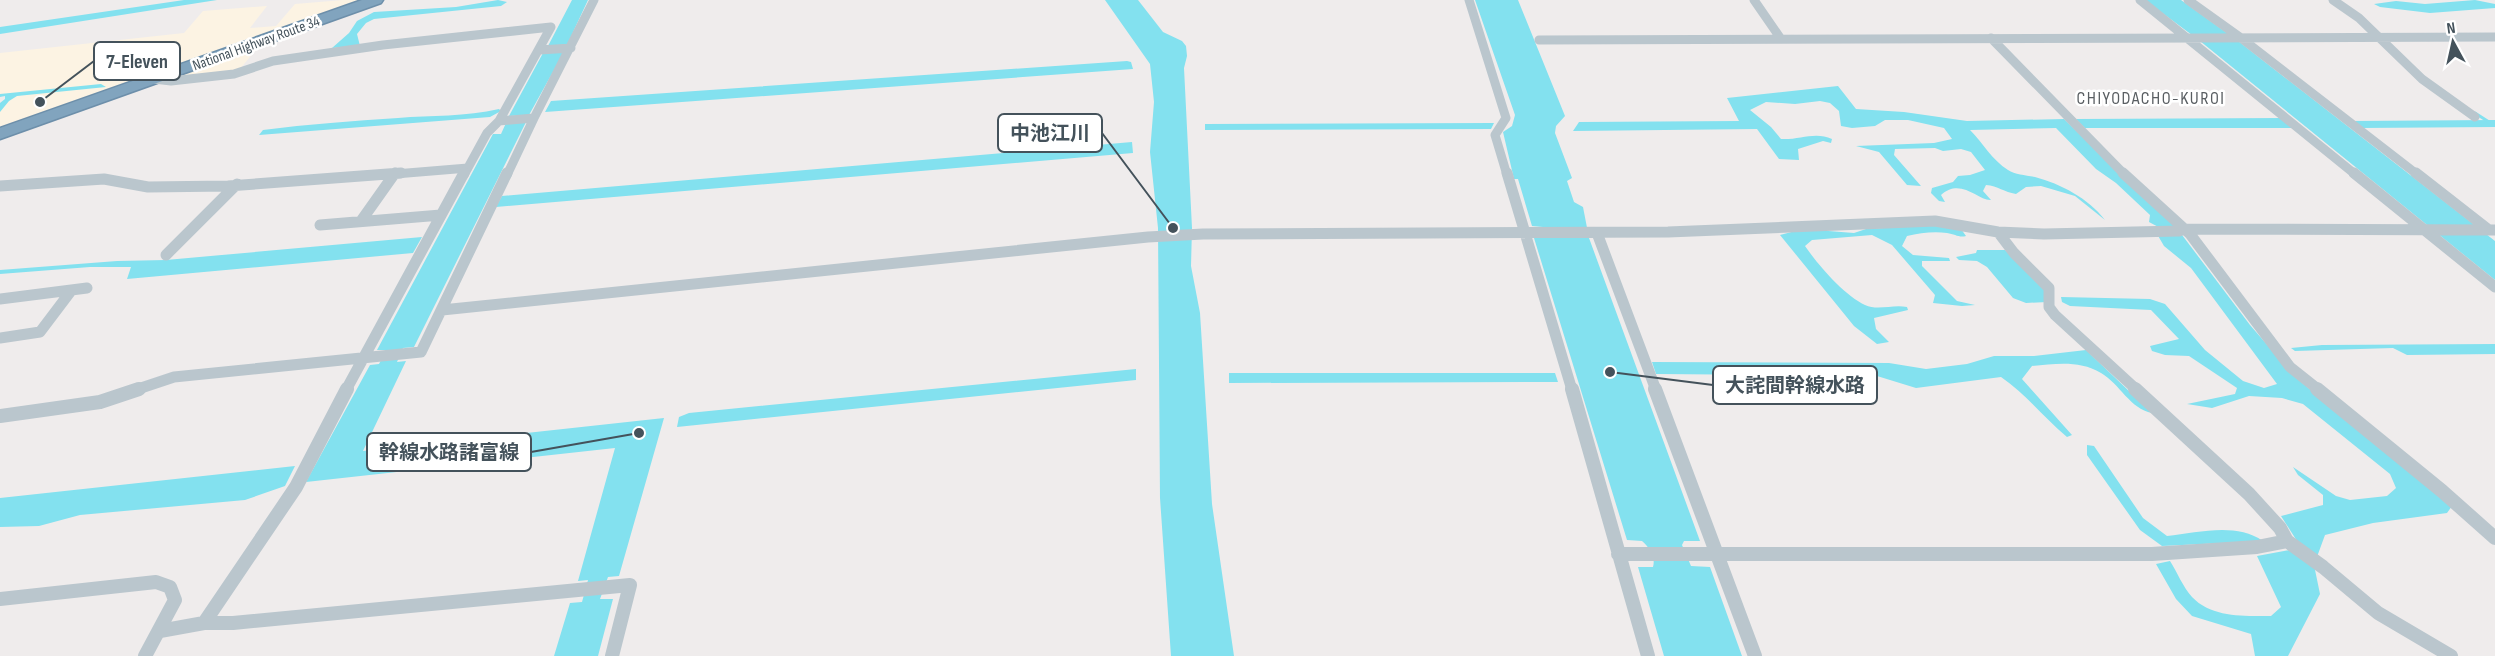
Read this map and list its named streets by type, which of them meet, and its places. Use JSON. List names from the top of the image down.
{
  "streets": {
    "highway": ["National Highway Route 34"]
  },
  "districts": ["CHIYODACHO-KUROI"],
  "places": [
    "7-Eleven",
    "中池江川",
    "大詫間幹線水路",
    "幹線水路諸富線"
  ],
  "north": "top"
}
